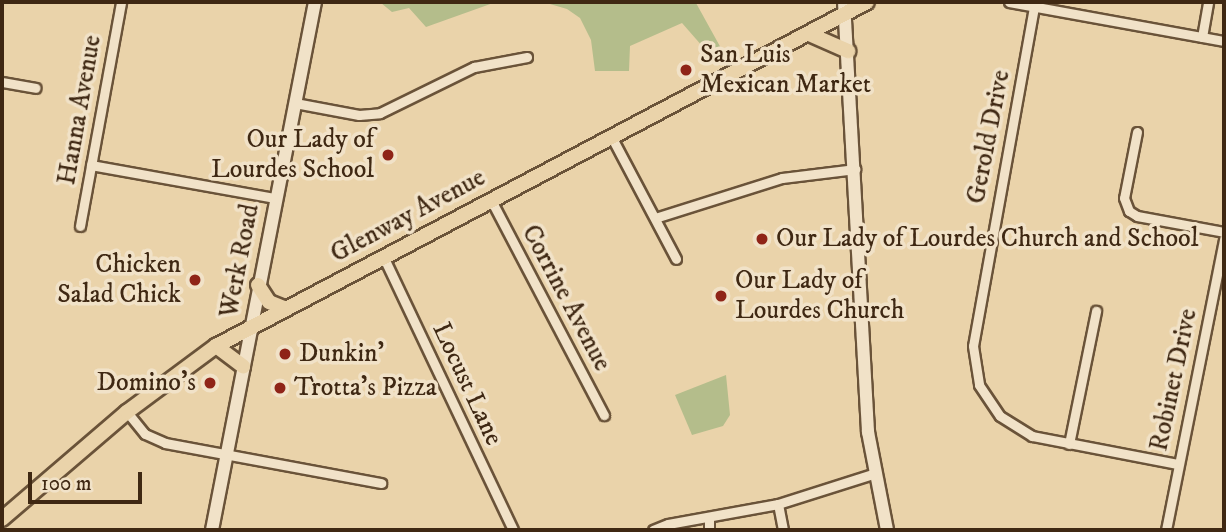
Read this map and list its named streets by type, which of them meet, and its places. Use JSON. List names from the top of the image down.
{
  "streets": {
    "main road": ["Glenway Avenue"],
    "street": [
      "Hanna Avenue",
      "Gerold Drive",
      "Werk Road",
      "Corrine Avenue",
      "Robinet Drive",
      "Locust Lane"
    ]
  },
  "crossings": [
    ["Gerold Drive", "Robinet Drive"],
    ["Glenway Avenue", "Werk Road"],
    ["Glenway Avenue", "Corrine Avenue"],
    ["Glenway Avenue", "Locust Lane"]
  ],
  "places": [
    "San Luis Mexican Market",
    "Our Lady of Lourdes School",
    "Our Lady of Lourdes Church and School",
    "Chicken Salad Chick",
    "Our Lady of Lourdes Church",
    "Dunkin'",
    "Domino's",
    "Trotta’s Pizza"
  ],
  "scale_bar": "100 m"
}
